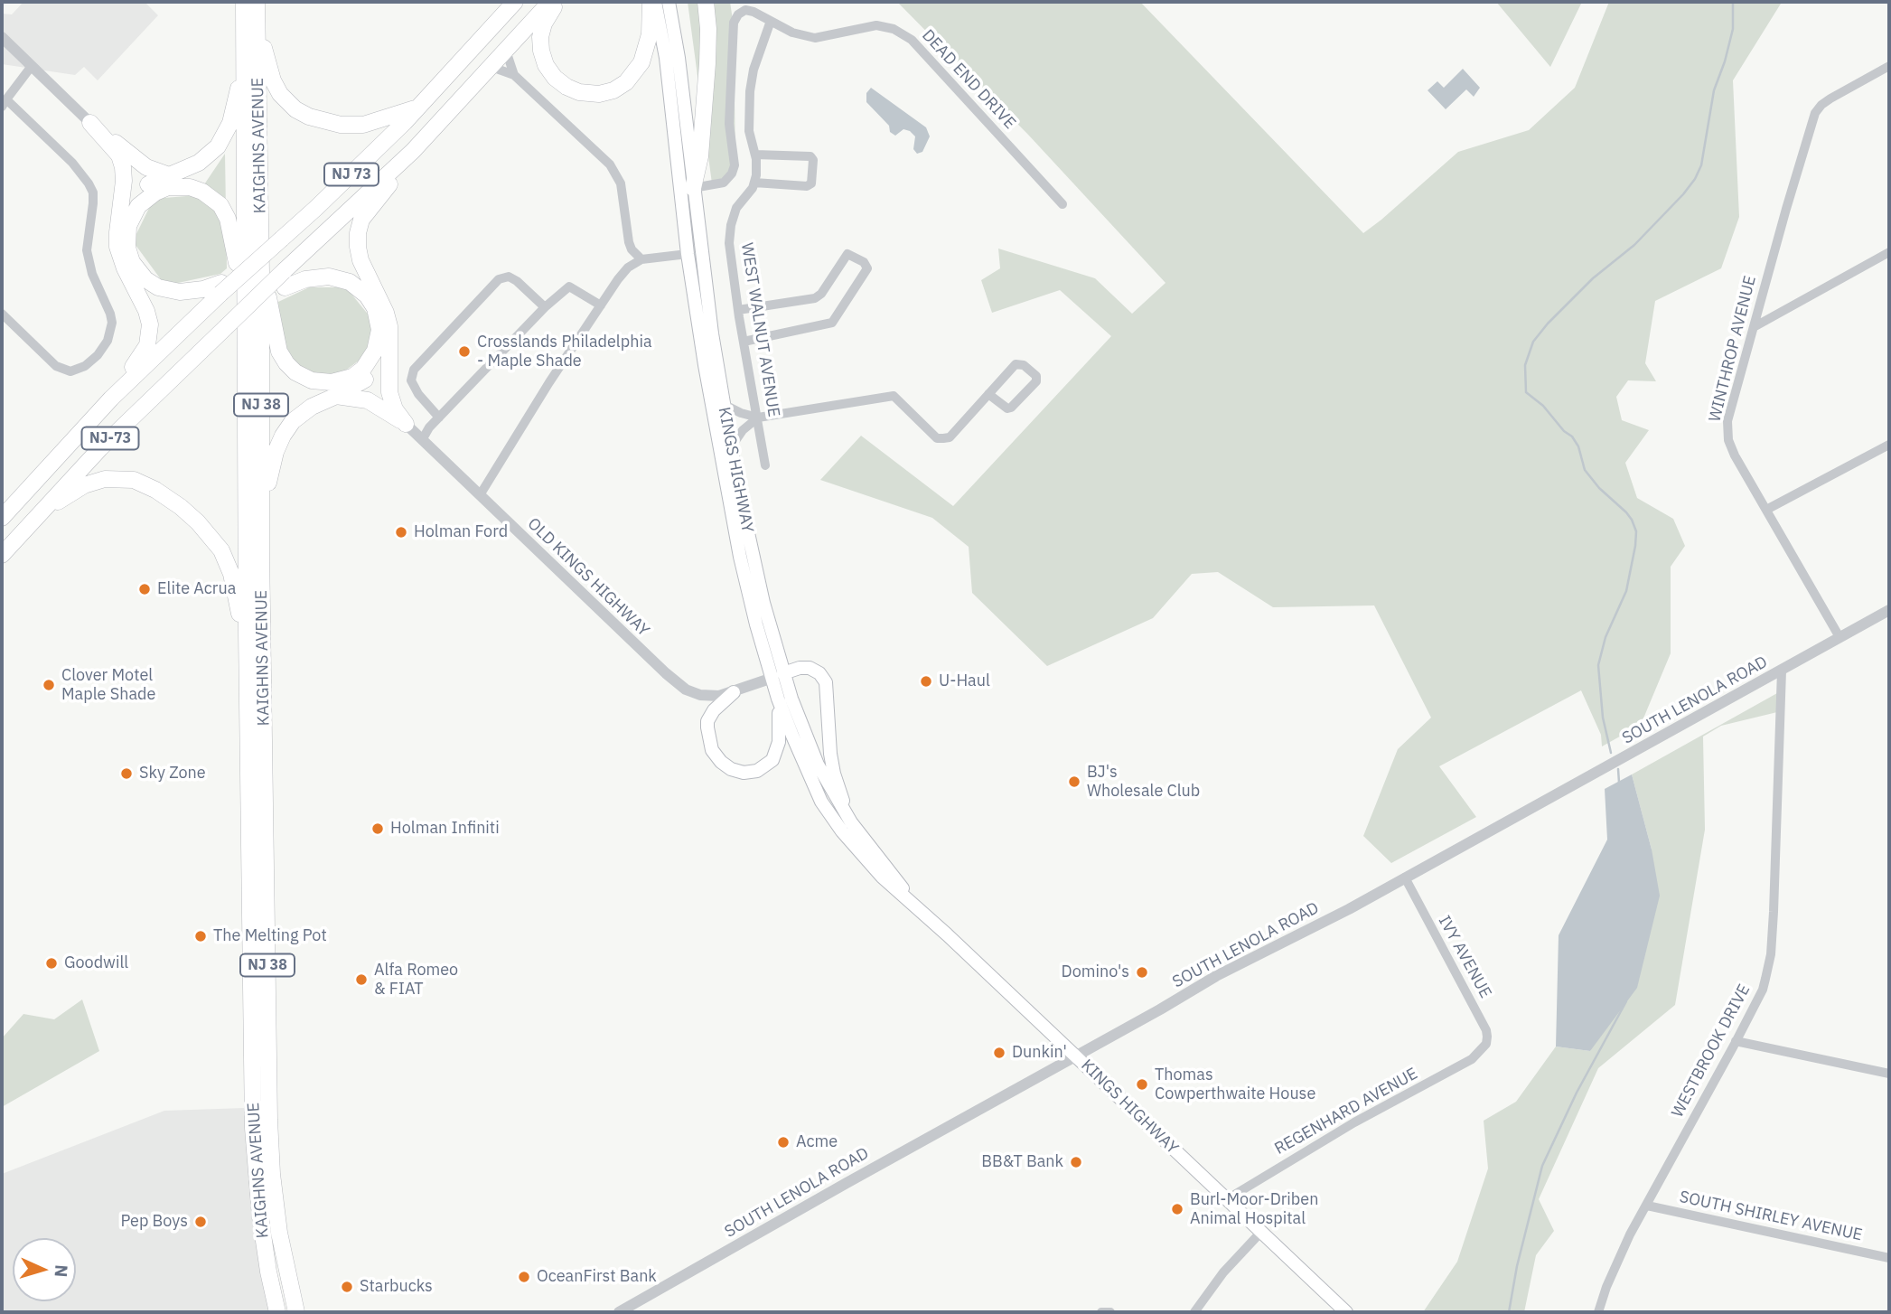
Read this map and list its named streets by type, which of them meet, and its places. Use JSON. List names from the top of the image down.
{
  "streets": {
    "highway": [
      "KAIGHNS AVENUE",
      "NJ 73",
      "NJ 38",
      "NJ-73"
    ],
    "main road": ["KINGS HIGHWAY"],
    "street": [
      "DEAD END DRIVE",
      "WEST WALNUT AVENUE",
      "WINTHROP AVENUE",
      "OLD KINGS HIGHWAY",
      "SOUTH LENOLA ROAD",
      "IVY AVENUE",
      "WESTBROOK DRIVE",
      "REGENHARD AVENUE",
      "SOUTH SHIRLEY AVENUE"
    ]
  },
  "crossings": [
    ["DEAD END DRIVE", "KINGS HIGHWAY"],
    ["KAIGHNS AVENUE", "NJ 73"],
    ["KAIGHNS AVENUE", "NJ-73"],
    ["WINTHROP AVENUE", "SOUTH LENOLA ROAD"],
    ["KINGS HIGHWAY", "OLD KINGS HIGHWAY"],
    ["KINGS HIGHWAY", "SOUTH LENOLA ROAD"],
    ["KINGS HIGHWAY", "REGENHARD AVENUE"],
    ["SOUTH LENOLA ROAD", "IVY AVENUE"],
    ["SOUTH LENOLA ROAD", "WESTBROOK DRIVE"],
    ["IVY AVENUE", "REGENHARD AVENUE"],
    ["WESTBROOK DRIVE", "SOUTH SHIRLEY AVENUE"]
  ],
  "places": [
    "Crosslands Philadelphia - Maple Shade",
    "Holman Ford",
    "Elite Acrua",
    "U-Haul",
    "Clover Motel Maple Shade",
    "Sky Zone",
    "BJ's Wholesale Club",
    "Holman Infiniti",
    "The Melting Pot",
    "Goodwill",
    "Domino's",
    "Alfa Romeo & FIAT",
    "Dunkin'",
    "Thomas Cowperthwaite House",
    "Acme",
    "BB&T Bank",
    "Burl-Moor-Driben Animal Hospital",
    "Pep Boys",
    "OceanFirst Bank",
    "Starbucks"
  ],
  "north": "right"
}
